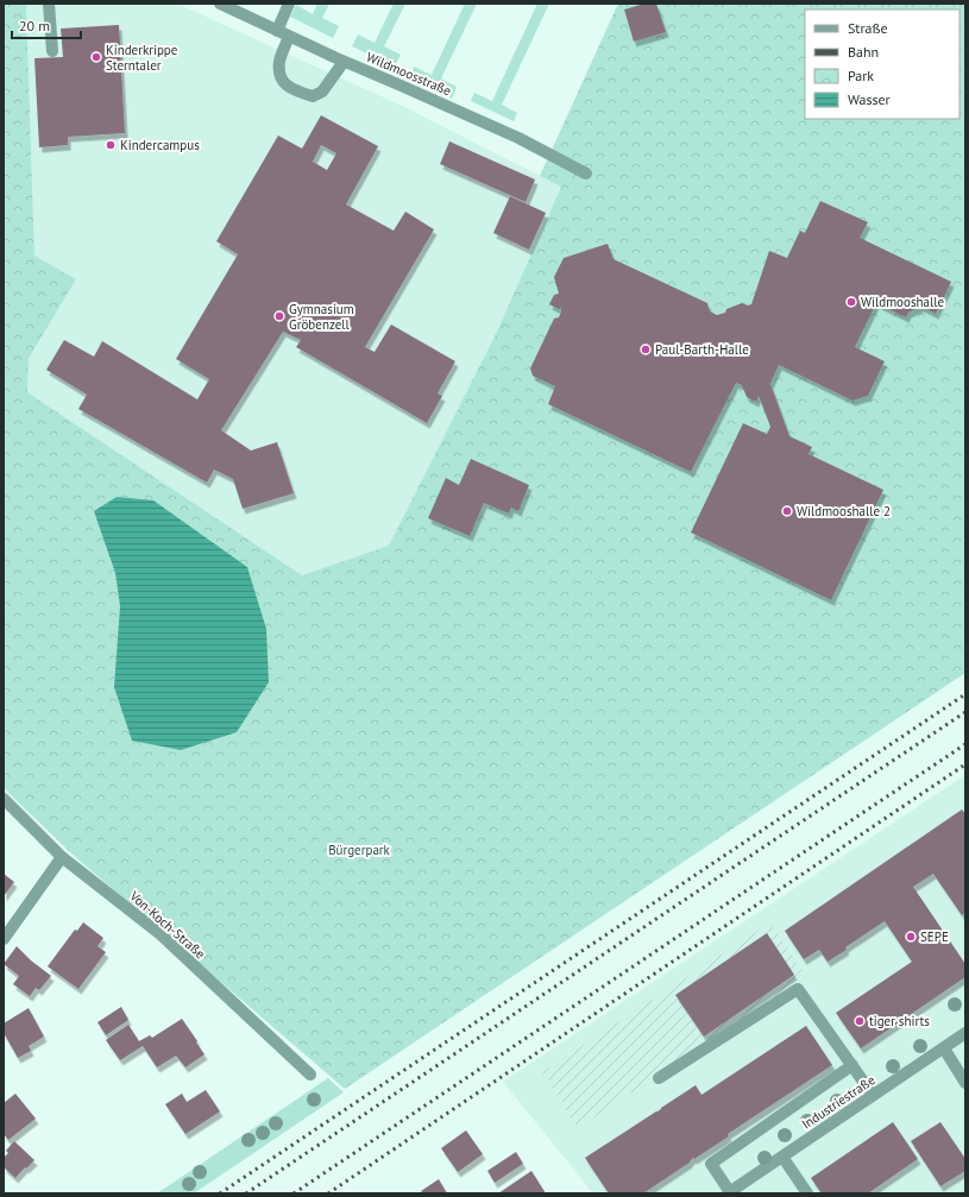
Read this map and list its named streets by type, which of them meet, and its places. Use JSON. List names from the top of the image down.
{
  "streets": {
    "street": ["Wildmoosstraße", "Von-Koch-Straße", "Industriestraße"]
  },
  "parks": ["Bürgerpark"],
  "places": [
    "Kinderkrippe Sterntaler",
    "Kindercampus",
    "Wildmooshalle",
    "Gymnasium Gröbenzell",
    "Paul-Barth-Halle",
    "Wildmooshalle 2",
    "SEPE",
    "tiger shirts"
  ],
  "legend": [
    "Straße",
    "Bahn",
    "Park",
    "Wasser"
  ],
  "scale_bar": "20 m"
}
